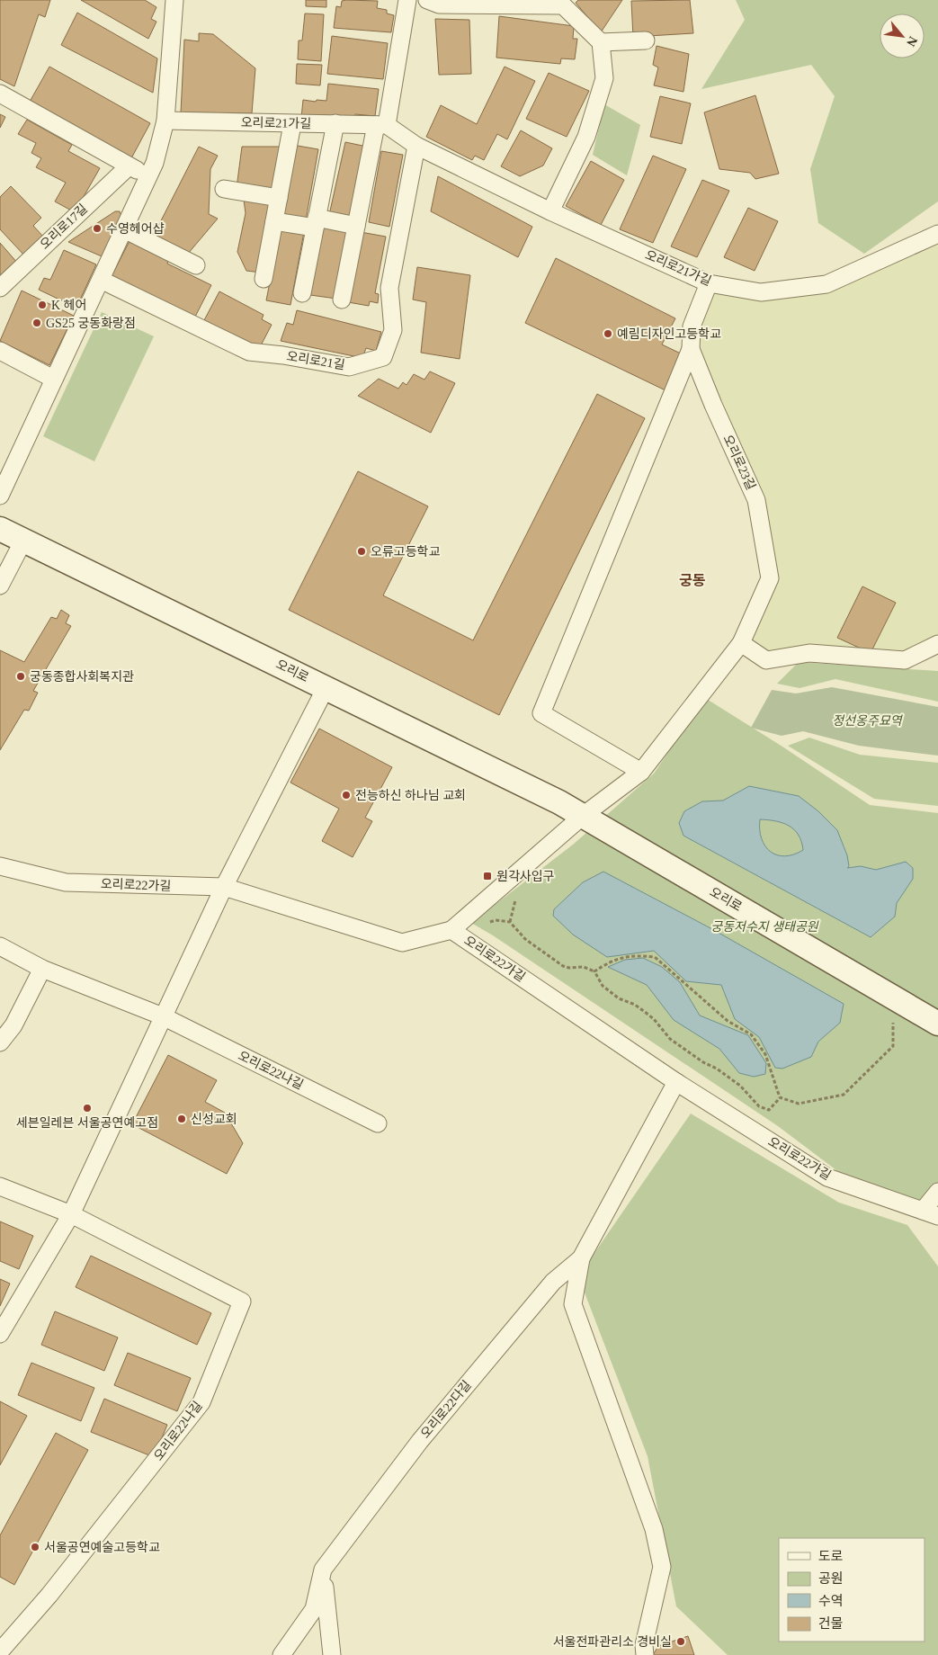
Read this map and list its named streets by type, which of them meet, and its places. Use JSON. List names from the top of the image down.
{
  "streets": {
    "main road": ["오리로"],
    "street": [
      "오리로21가길",
      "오리로17길",
      "오리로21길",
      "오리로23길",
      "오리로22가길",
      "오리로22나길",
      "오리로22다길"
    ]
  },
  "crossings": [
    ["오리로21가길", "오리로21길"],
    ["오리로21가길", "오리로23길"],
    ["오리로23길", "오리로"],
    ["오리로22가길", "오리로22다길"]
  ],
  "districts": ["궁동"],
  "parks": ["정선옹주묘역", "궁동저수지 생태공원"],
  "places": {
    "other": [
      "수영헤어샵",
      "K 헤어",
      "GS25 궁동화랑점",
      "예림디자인고등학교",
      "오류고등학교",
      "궁동종합사회복지관",
      "전능하신 하나님 교회",
      "세븐일레븐 서울공연예고점",
      "신성교회",
      "서울공연예술고등학교",
      "서울전파관리소 경비실"
    ],
    "transit": ["원각사입구"]
  },
  "legend": [
    "도로",
    "공원",
    "수역",
    "건물"
  ],
  "north": "bottom right"
}
